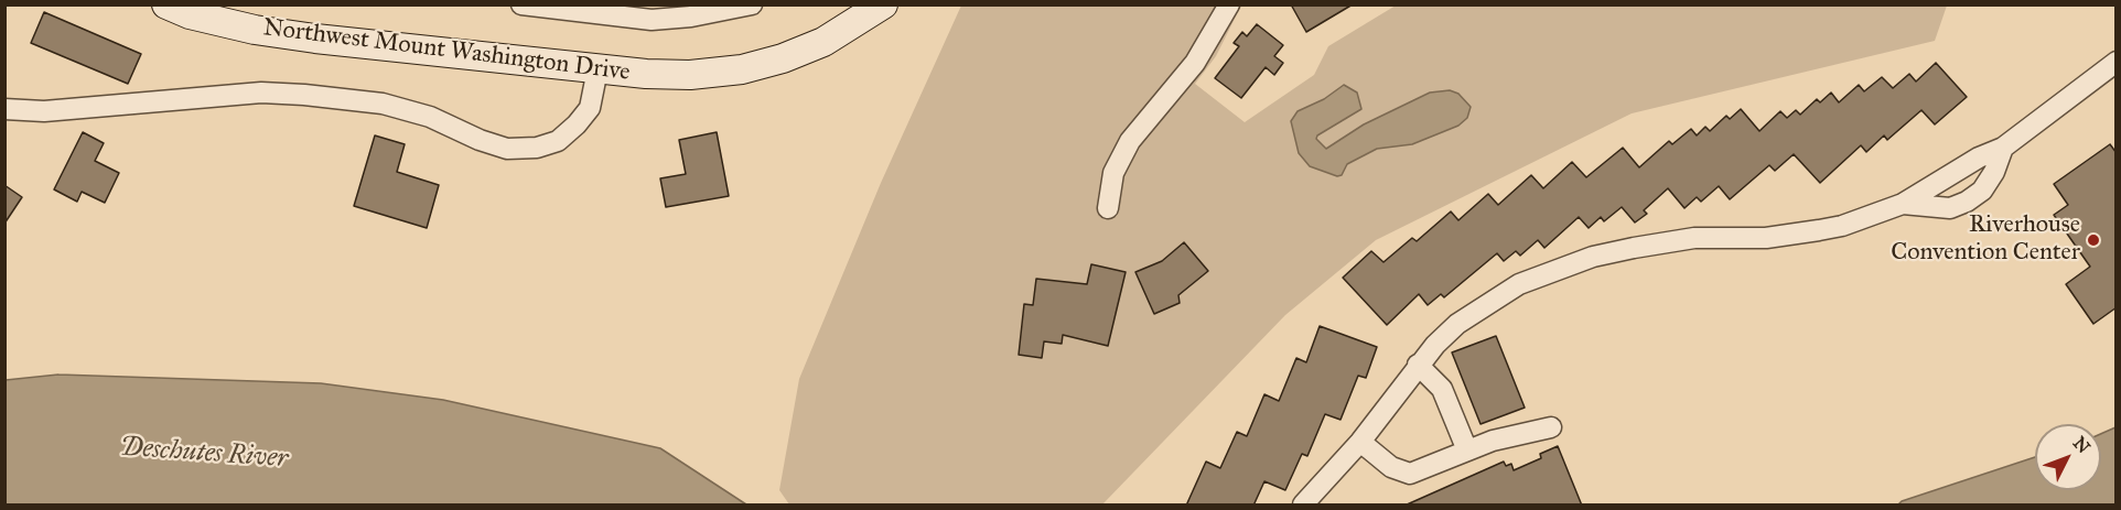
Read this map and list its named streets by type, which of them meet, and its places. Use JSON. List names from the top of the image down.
{
  "streets": {
    "main road": ["Northwest Mount Washington Drive"]
  },
  "water": ["Deschutes River"],
  "places": ["Riverhouse Convention Center"],
  "north": "top right"
}
